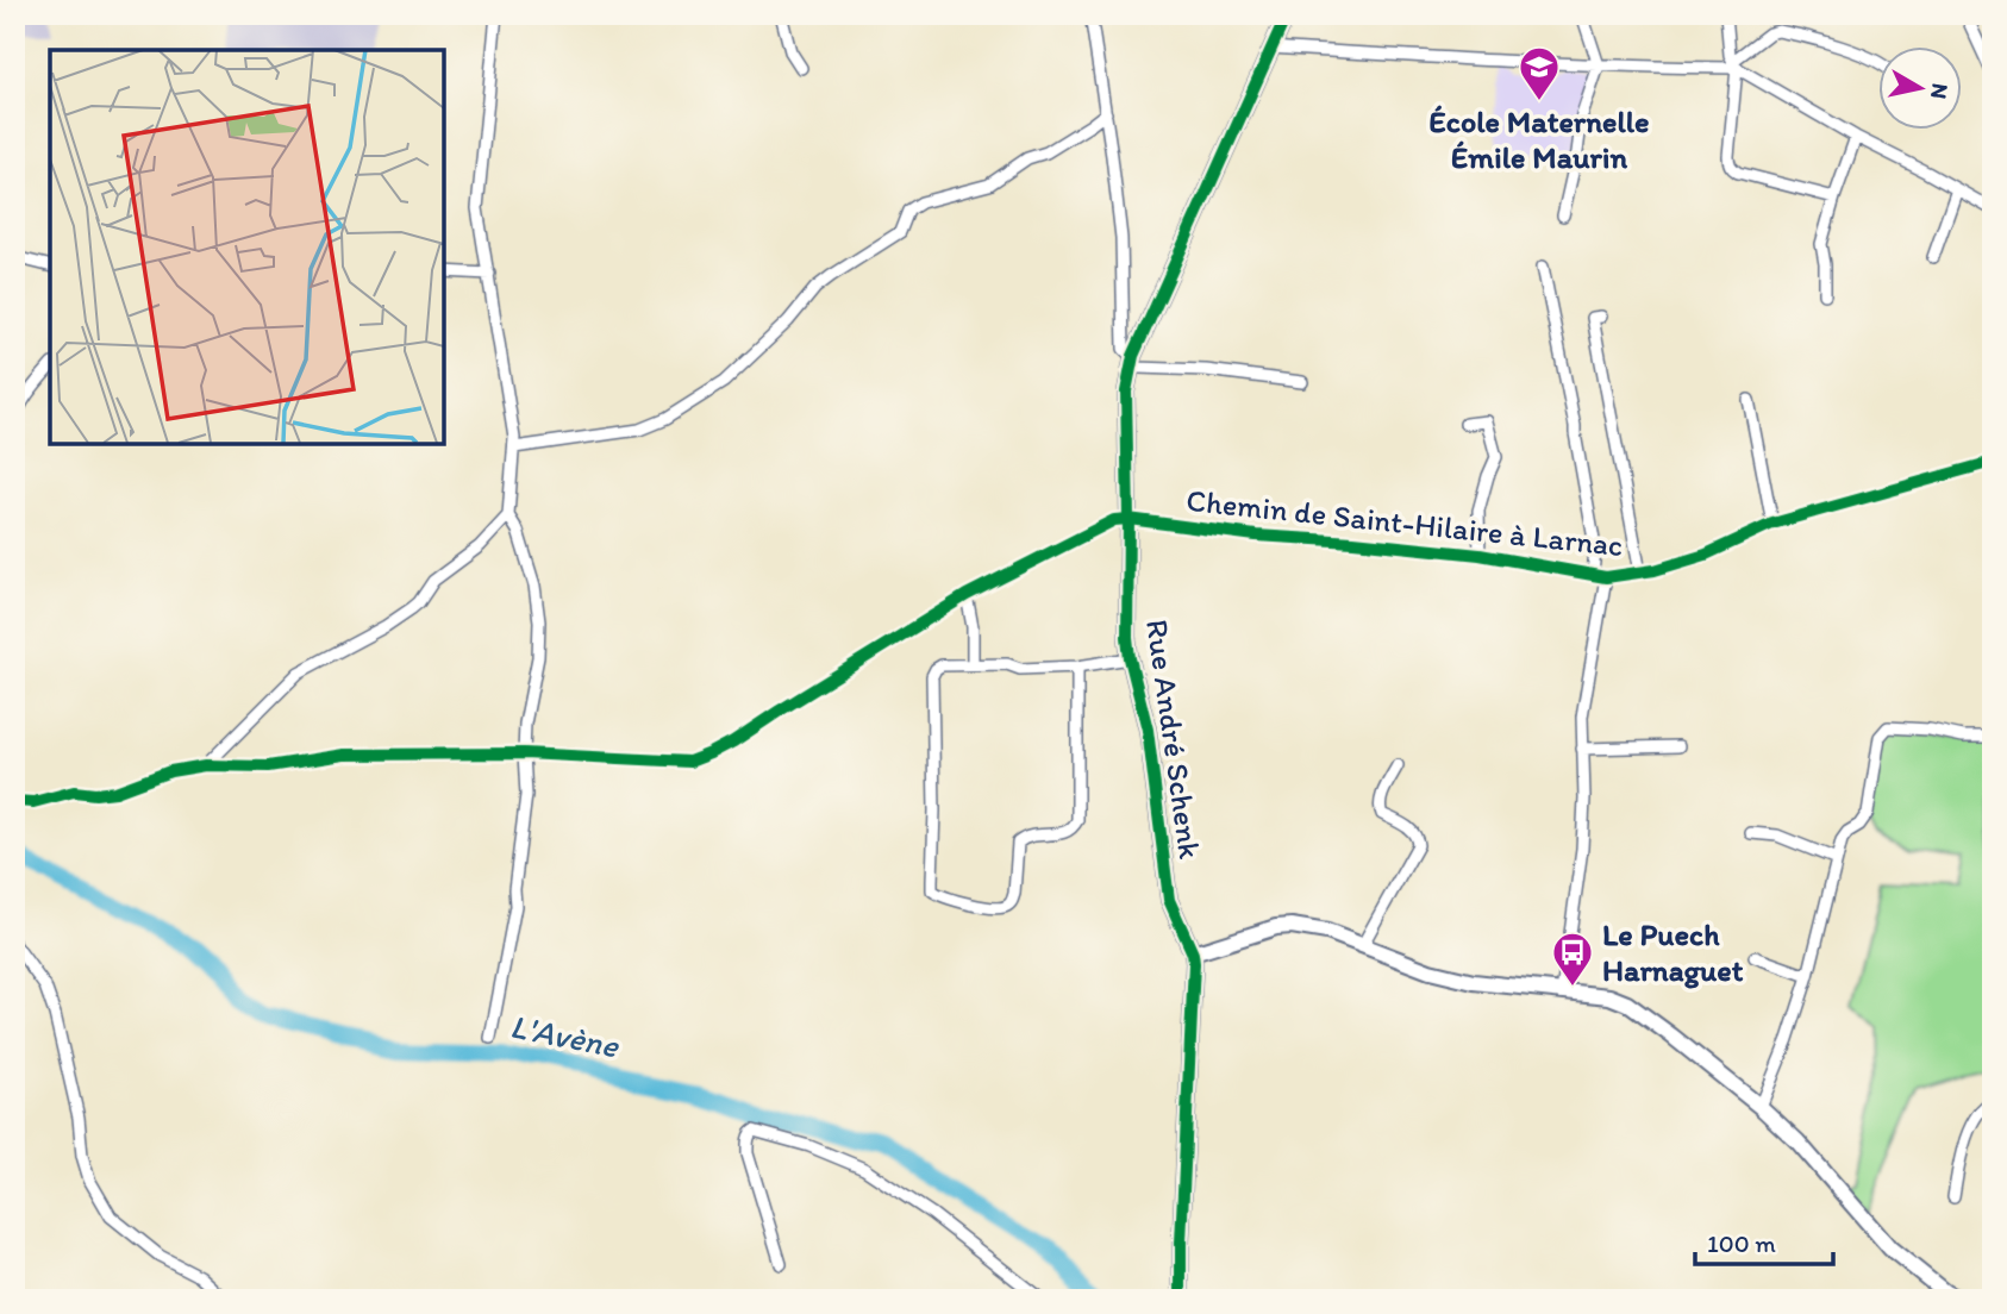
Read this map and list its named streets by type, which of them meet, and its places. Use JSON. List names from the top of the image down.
{
  "streets": {
    "street": ["Chemin de Saint-Hilaire à Larnac", "Rue André Schenk"]
  },
  "crossings": [
    ["Chemin de Saint-Hilaire à Larnac", "Rue André Schenk"]
  ],
  "water": ["L'Avène"],
  "places": {
    "school or university": ["École Maternelle Émile Maurin"],
    "bus stop": ["Le Puech Harnaguet"]
  },
  "scale_bar": "100 m",
  "north": "right"
}
